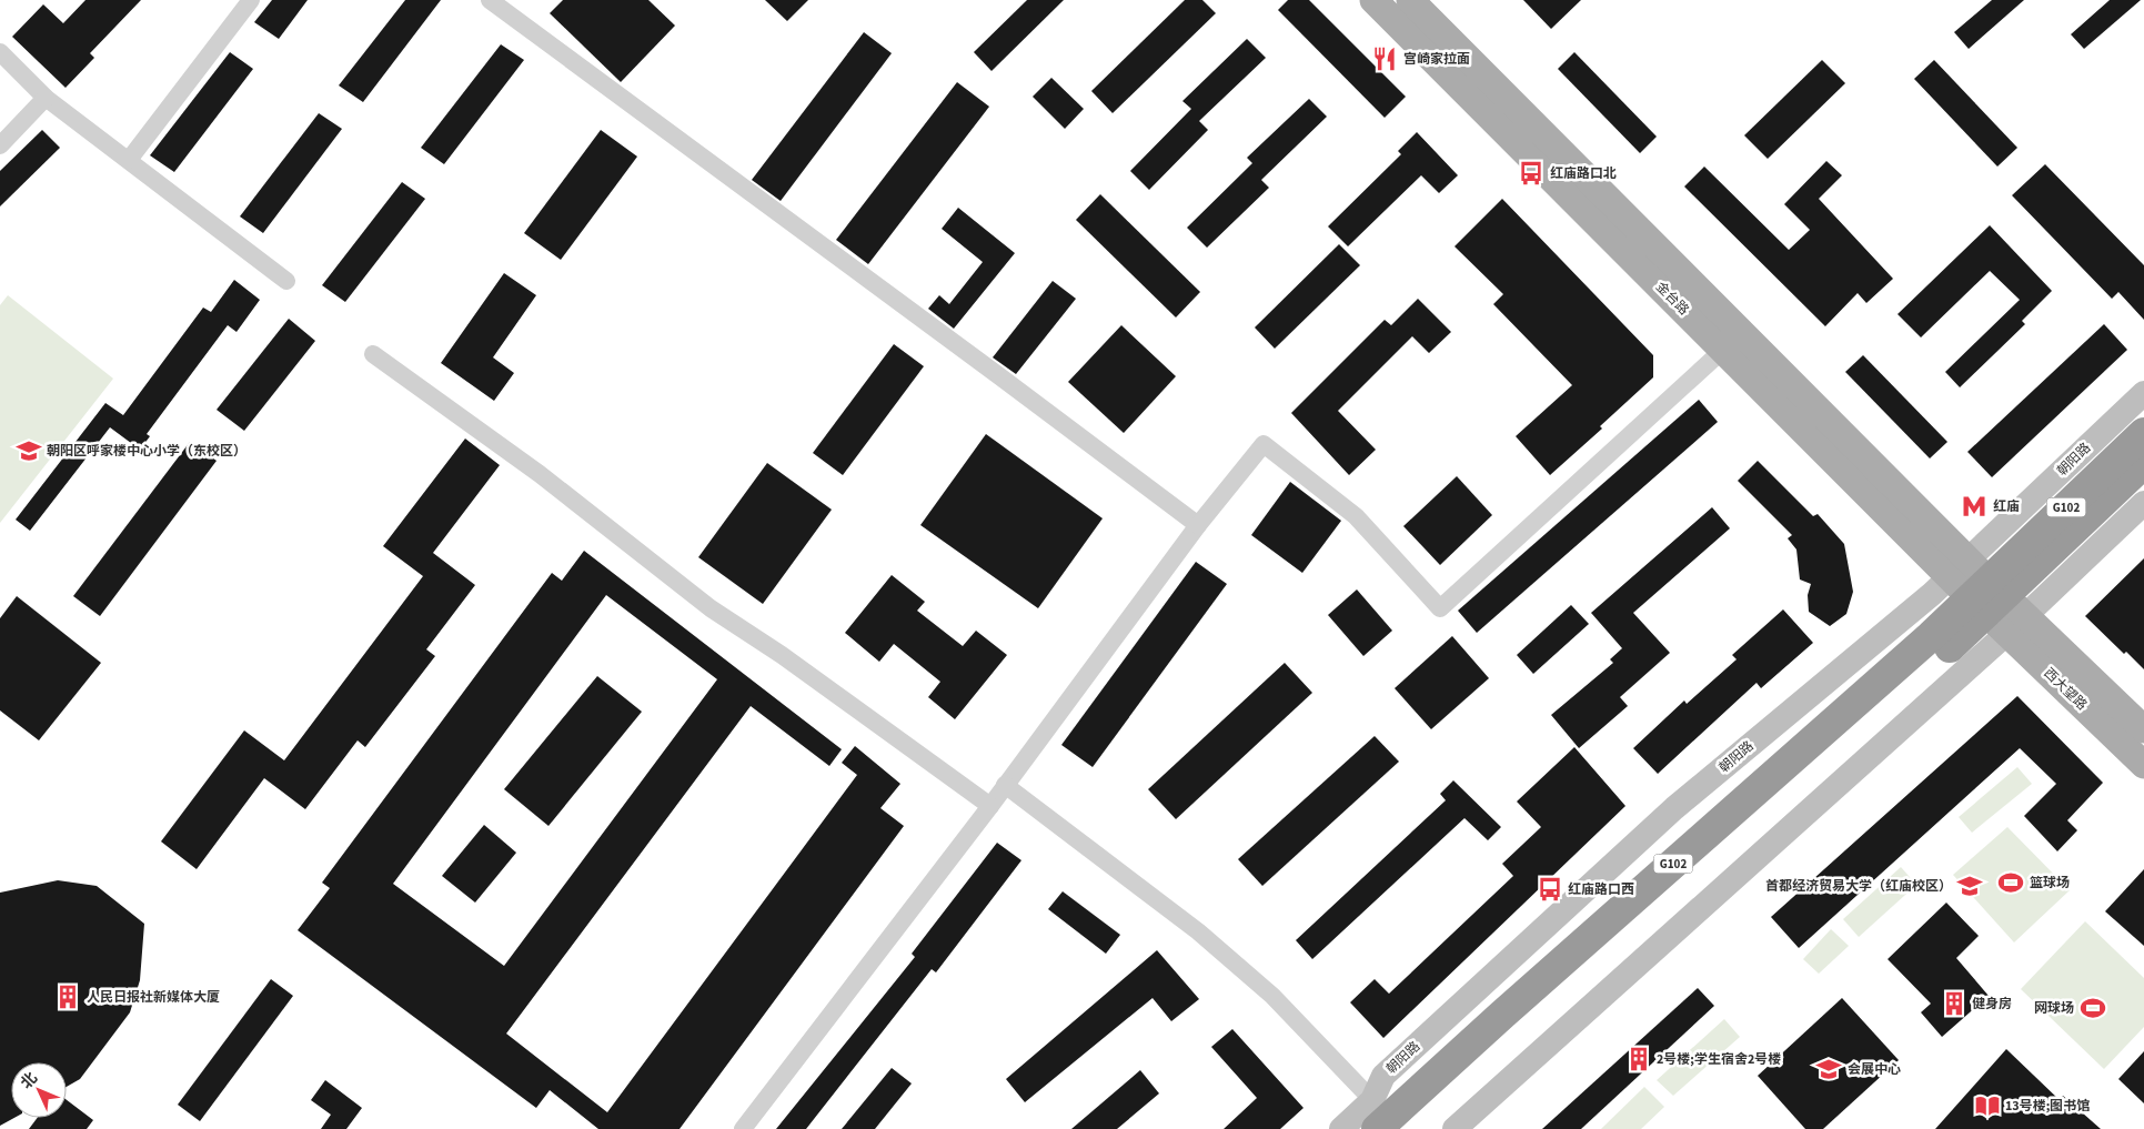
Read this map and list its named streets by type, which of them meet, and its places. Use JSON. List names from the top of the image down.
{
  "streets": {
    "highway": ["朝阳路", "G102"],
    "main road": ["金台路", "西大望路"]
  },
  "crossings": [
    ["金台路", "朝阳路"],
    ["金台路", "西大望路"],
    ["朝阳路", "西大望路"]
  ],
  "places": {
    "restaurant": ["宫崎家拉面"],
    "bus stop": ["红庙路口北", "红庙路口西"],
    "school or university": ["朝阳区呼家楼中心小学（东校区）", "首都经济贸易大学（红庙校区）", "会展中心"],
    "metro station": ["红庙"],
    "sports": ["篮球场", "网球场"],
    "building": ["人民日报社新媒体大厦", "健身房", "2号楼;学生宿舍2号楼"],
    "library": ["13号楼;图书馆"]
  },
  "north": "top left"
}
